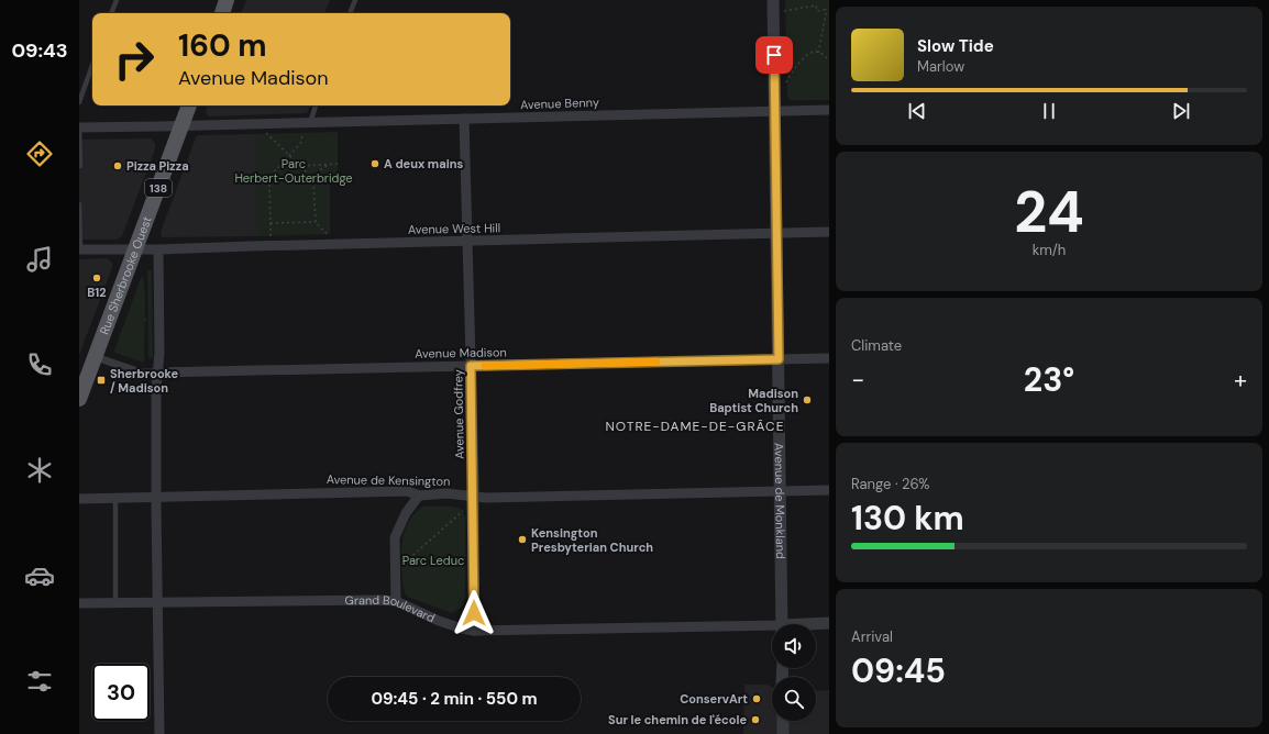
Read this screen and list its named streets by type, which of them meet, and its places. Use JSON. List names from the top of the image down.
{
  "streets": {
    "main road": ["138", "Rue Sherbrooke Ouest"],
    "street": [
      "Avenue Benny",
      "Avenue West Hill",
      "Avenue Madison",
      "Avenue Godfrey",
      "Avenue de Kensington",
      "Avenue de Monkland",
      "Grand Boulevard"
    ]
  },
  "crossings": [
    ["Avenue Benny", "Rue Sherbrooke Ouest"],
    ["Avenue Benny", "Avenue Godfrey"],
    ["Avenue Benny", "Avenue de Monkland"],
    ["Avenue West Hill", "Rue Sherbrooke Ouest"],
    ["Avenue West Hill", "Avenue Godfrey"],
    ["Avenue West Hill", "Avenue de Monkland"],
    ["Rue Sherbrooke Ouest", "Avenue Madison"],
    ["Avenue Madison", "Avenue Godfrey"],
    ["Avenue Madison", "Avenue de Monkland"],
    ["Avenue Godfrey", "Avenue de Kensington"],
    ["Avenue Godfrey", "Grand Boulevard"],
    ["Avenue de Kensington", "Avenue de Monkland"]
  ],
  "districts": ["NOTRE-DAME-DE-GRÂCE"],
  "parks": ["Parc Herbert-Outerbridge", "Parc Leduc"],
  "places": {
    "other": [
      "A deux mains",
      "Pizza Pizza",
      "B12",
      "Madison Baptist Church",
      "Kensington Presbyterian Church",
      "ConservArt",
      "Sur le chemin de l'école"
    ],
    "transit": ["Sherbrooke / Madison"]
  },
  "page": {
    "tabs": "09:43",
    "turn": ["160 m", "Avenue Madison"],
    "song": ["Slow Tide", "Marlow"],
    "tile": [
      ["24", "km/h"],
      "Climate",
      ["Range · 26%", "130 km"],
      ["Arrival", "09:45"]
    ],
    "heat": ["−", "23°", "+"],
    "limit": "30",
    "trip": "09:45 · 2 min · 550 m"
  }
}
